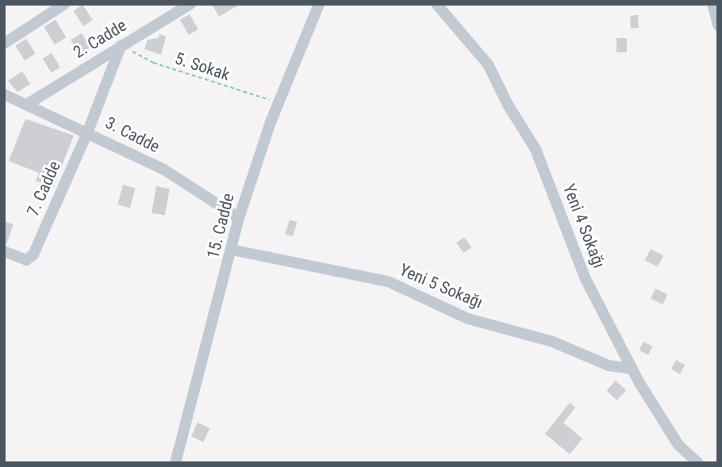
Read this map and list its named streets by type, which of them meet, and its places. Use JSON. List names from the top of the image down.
{
  "streets": {
    "street": [
      "2. Cadde",
      "3. Cadde",
      "7. Cadde",
      "15. Cadde",
      "Yeni 4 Sokağı",
      "Yeni 5 Sokağı"
    ],
    "path": ["5. Sokak"]
  },
  "crossings": [
    ["2. Cadde", "5. Sokak"],
    ["2. Cadde", "3. Cadde"],
    ["2. Cadde", "7. Cadde"],
    ["5. Sokak", "7. Cadde"],
    ["5. Sokak", "15. Cadde"],
    ["3. Cadde", "7. Cadde"],
    ["3. Cadde", "15. Cadde"],
    ["15. Cadde", "Yeni 5 Sokağı"],
    ["Yeni 4 Sokağı", "Yeni 5 Sokağı"]
  ]
}
